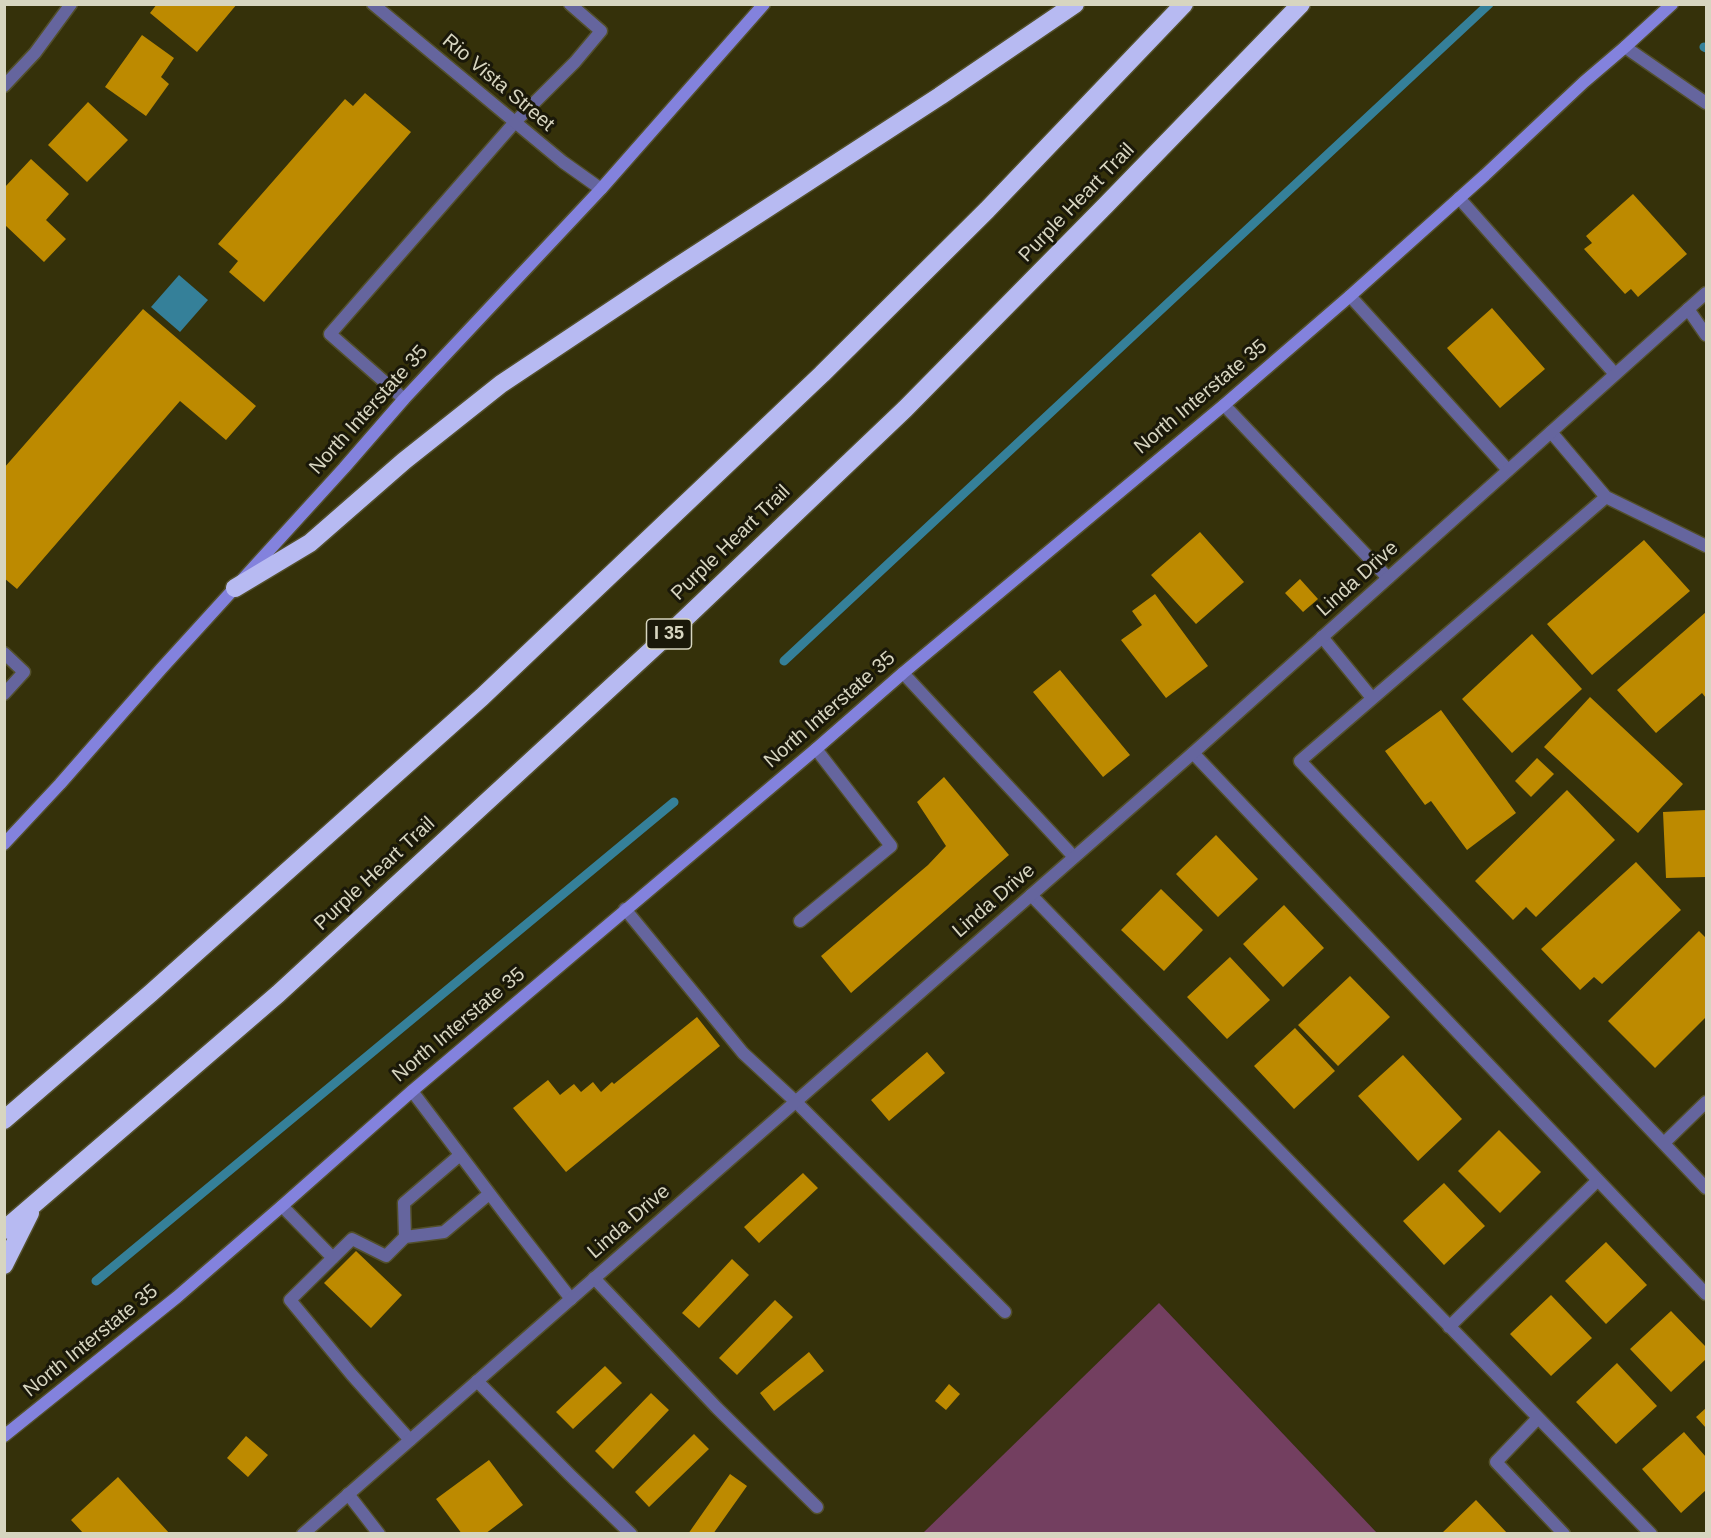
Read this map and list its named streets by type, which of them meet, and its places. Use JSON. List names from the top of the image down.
{
  "streets": {
    "highway": ["Purple Heart Trail", "I 35"],
    "main road": ["North Interstate 35"],
    "street": ["Rio Vista Street", "Linda Drive"]
  },
  "crossings": [
    ["Rio Vista Street", "North Interstate 35"]
  ]
}
